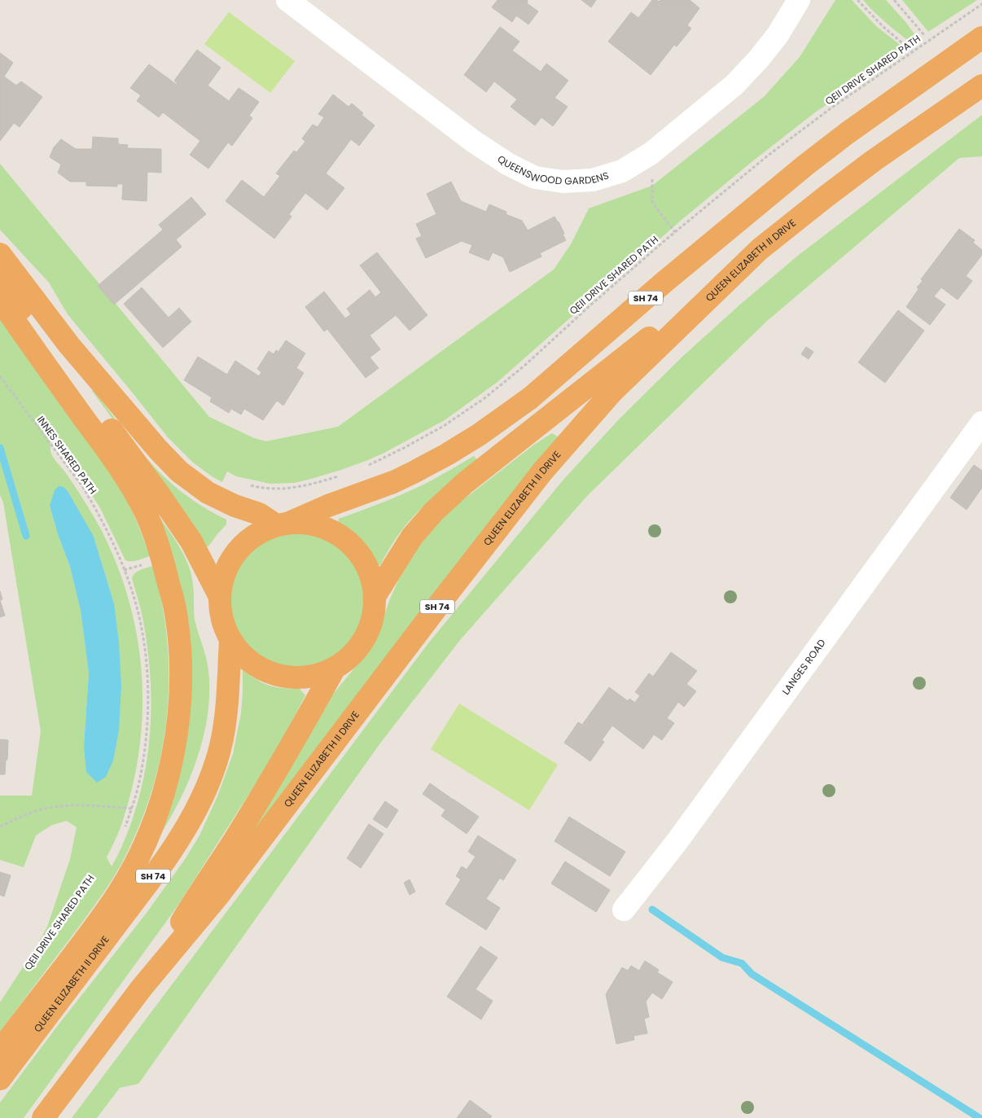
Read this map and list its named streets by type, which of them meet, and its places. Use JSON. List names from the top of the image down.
{
  "streets": {
    "highway": ["QUEEN ELIZABETH II DRIVE", "SH 74"],
    "street": ["QUEENSWOOD GARDENS", "LANGES ROAD"],
    "path": ["QEII DRIVE SHARED PATH", "INNES SHARED PATH"]
  },
  "crossings": [
    ["QUEEN ELIZABETH II DRIVE", "SH 74"]
  ]
}
